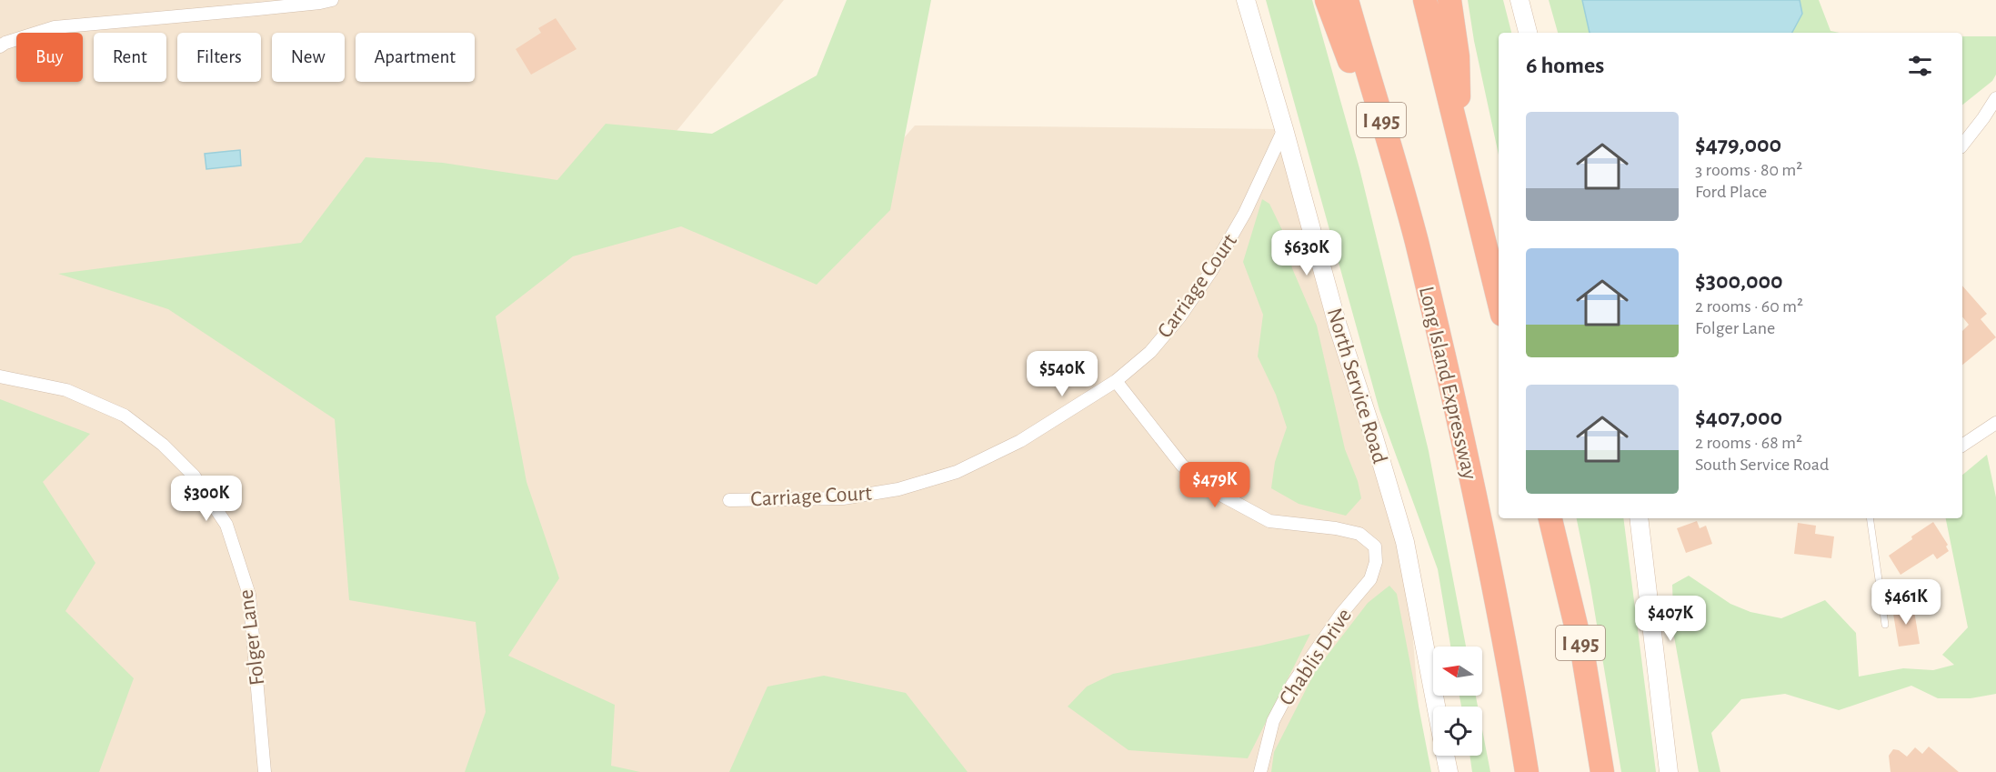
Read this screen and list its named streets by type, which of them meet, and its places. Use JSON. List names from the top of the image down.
{
  "streets": {
    "highway": ["I 495", "Long Island Expressway"],
    "main road": ["North Service Road"],
    "street": ["Carriage Court", "Folger Lane", "Chablis Drive"]
  },
  "crossings": [
    ["Carriage Court", "North Service Road"],
    ["Carriage Court", "Chablis Drive"]
  ],
  "north": "left",
  "page": {
    "chip": [
      "Buy",
      "Rent",
      "Filters",
      "New",
      "Apartment"
    ],
    "heading": "6 homes",
    "list": [
      {
        "name": "$479,000",
        "note": "3 rooms · 80 m² · Ford Place"
      },
      {
        "name": "$300,000",
        "note": "2 rooms · 60 m² · Folger Lane"
      },
      {
        "name": "$407,000",
        "note": "2 rooms · 68 m² · South Service Road"
      }
    ],
    "price": [
      "$630K",
      "$540K",
      "$479K",
      "$300K",
      "$461K",
      "$407K"
    ]
  }
}
